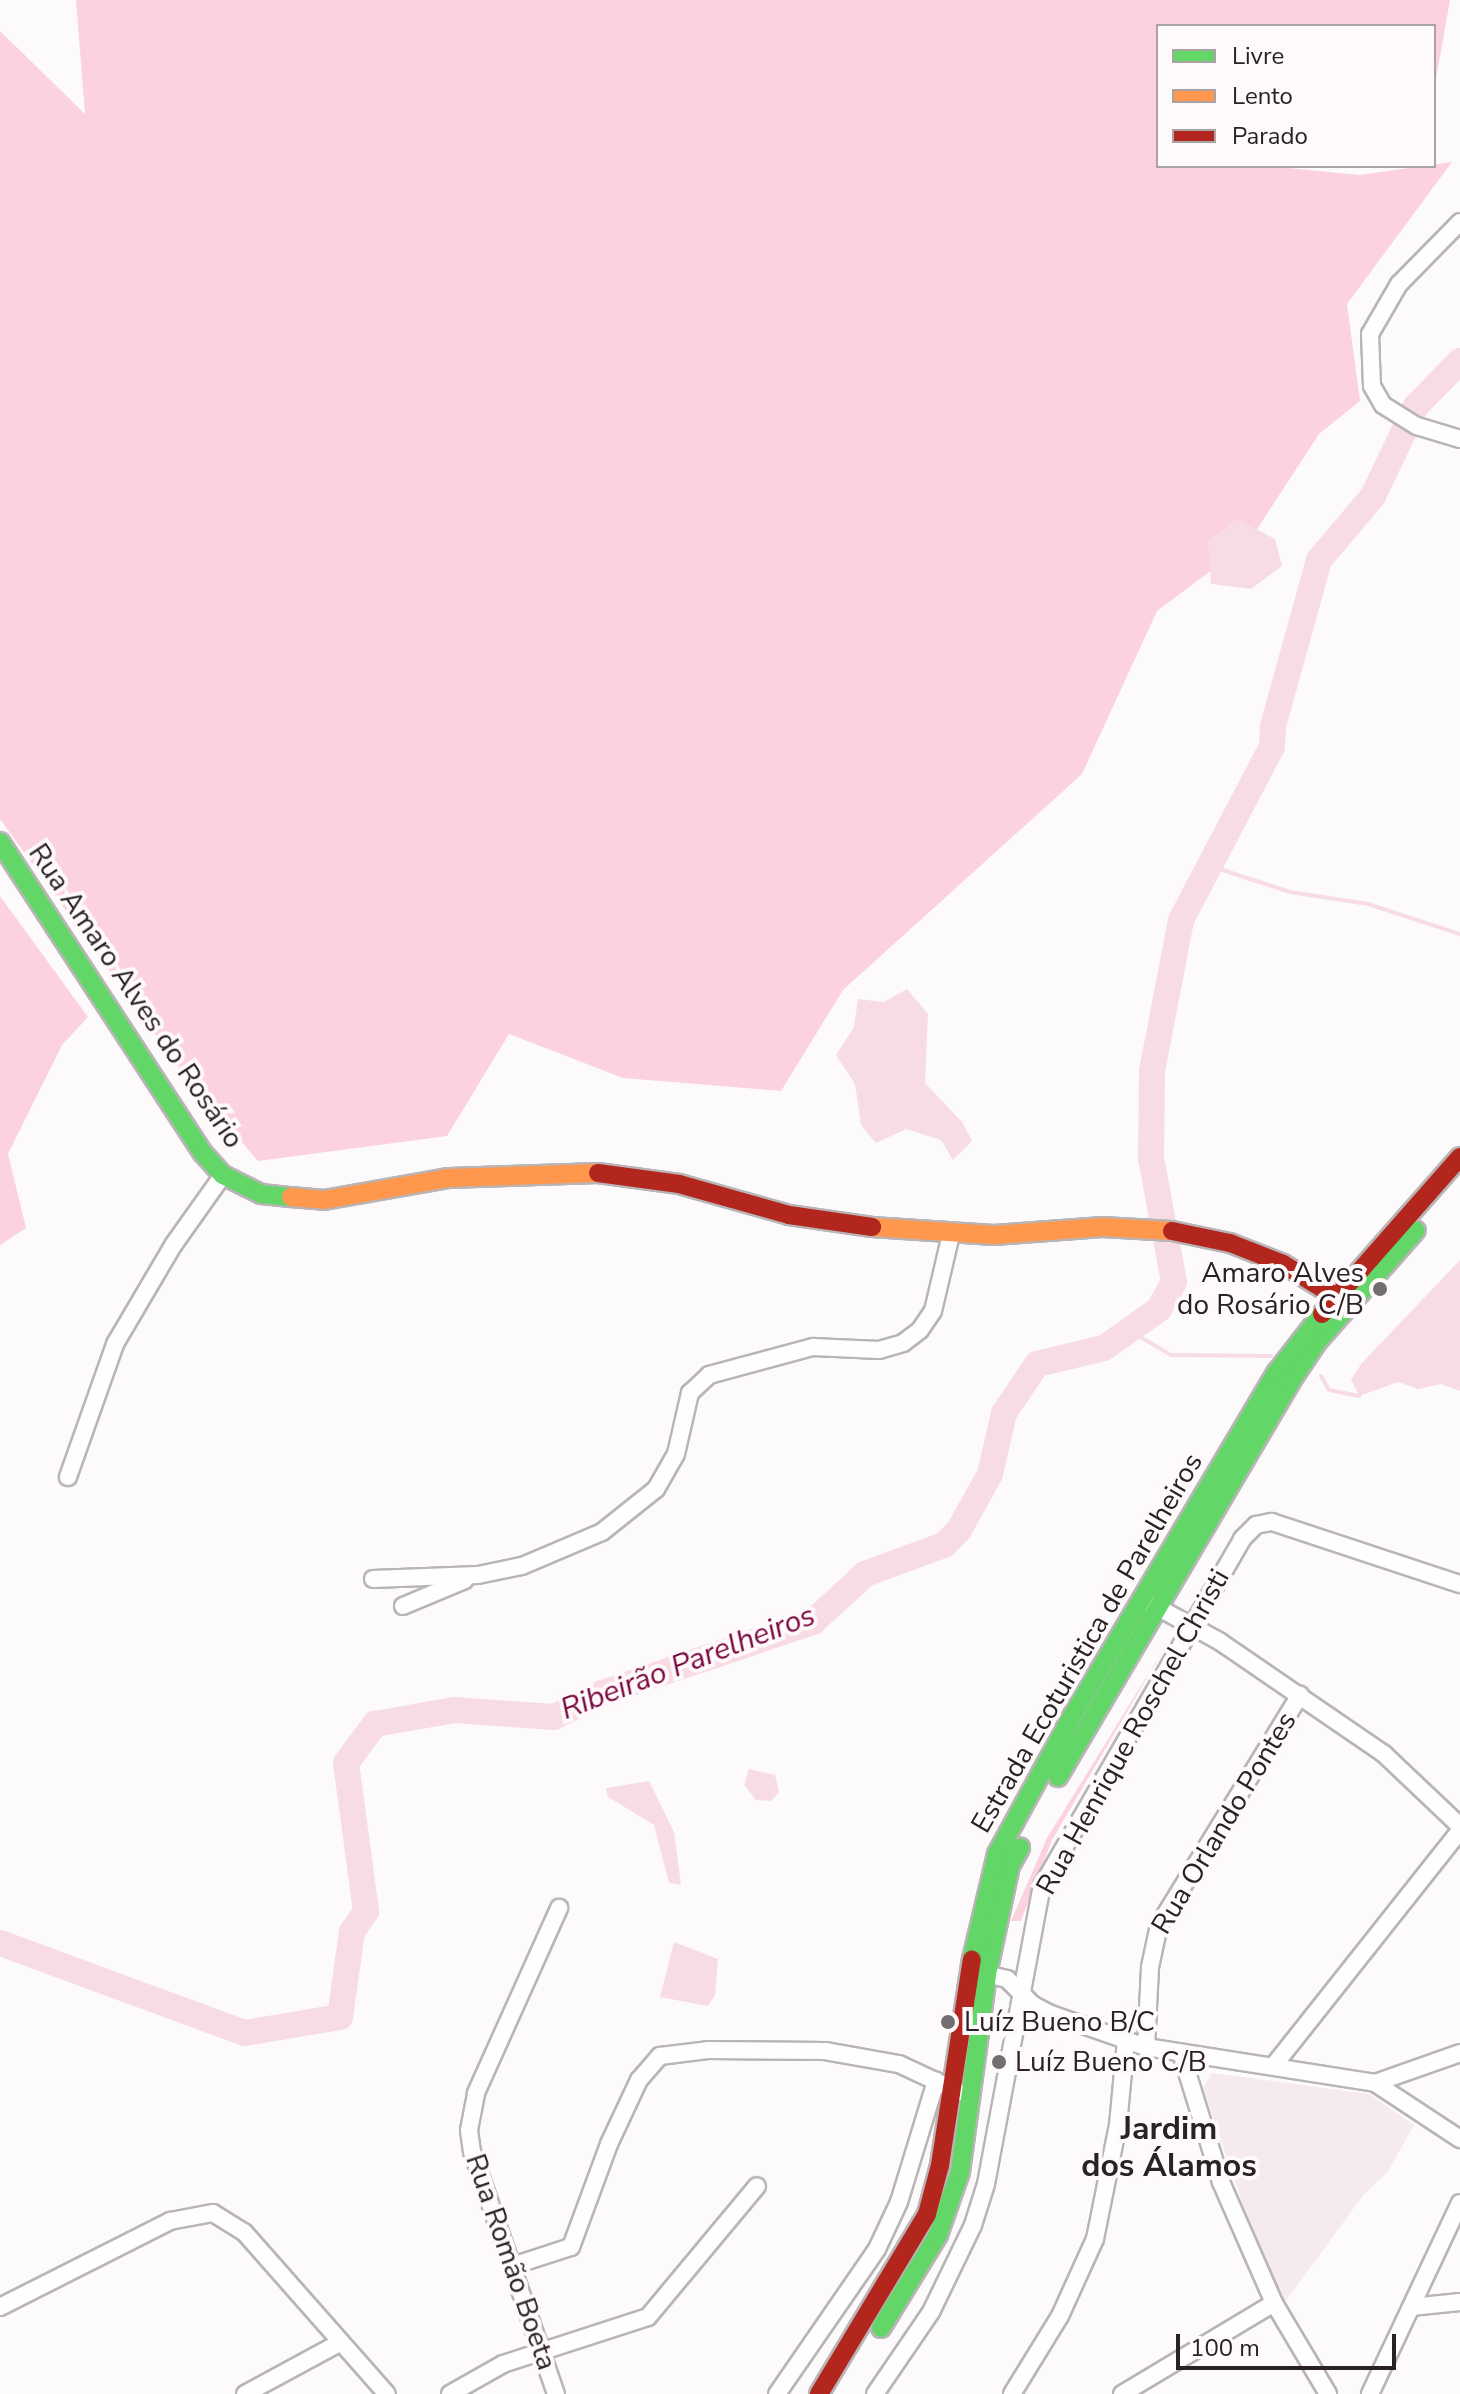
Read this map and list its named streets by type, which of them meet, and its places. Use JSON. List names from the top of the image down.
{
  "streets": {
    "main road": ["Rua Amaro Alves do Rosário", "Estrada Ecoturistica de Parelheiros"],
    "street": ["Rua Henrique Roschel Christi", "Rua Orlando Pontes", "Rua Romão Boeta"]
  },
  "crossings": [
    ["Rua Amaro Alves do Rosário", "Estrada Ecoturistica de Parelheiros"]
  ],
  "districts": ["Jardim dos Álamos"],
  "water": ["Ribeirão Parelheiros"],
  "places": ["Amaro Alves do Rosário C/B", "Luíz Bueno B/C", "Luíz Bueno C/B"],
  "legend": ["Livre", "Lento", "Parado"],
  "scale_bar": "100 m"
}
